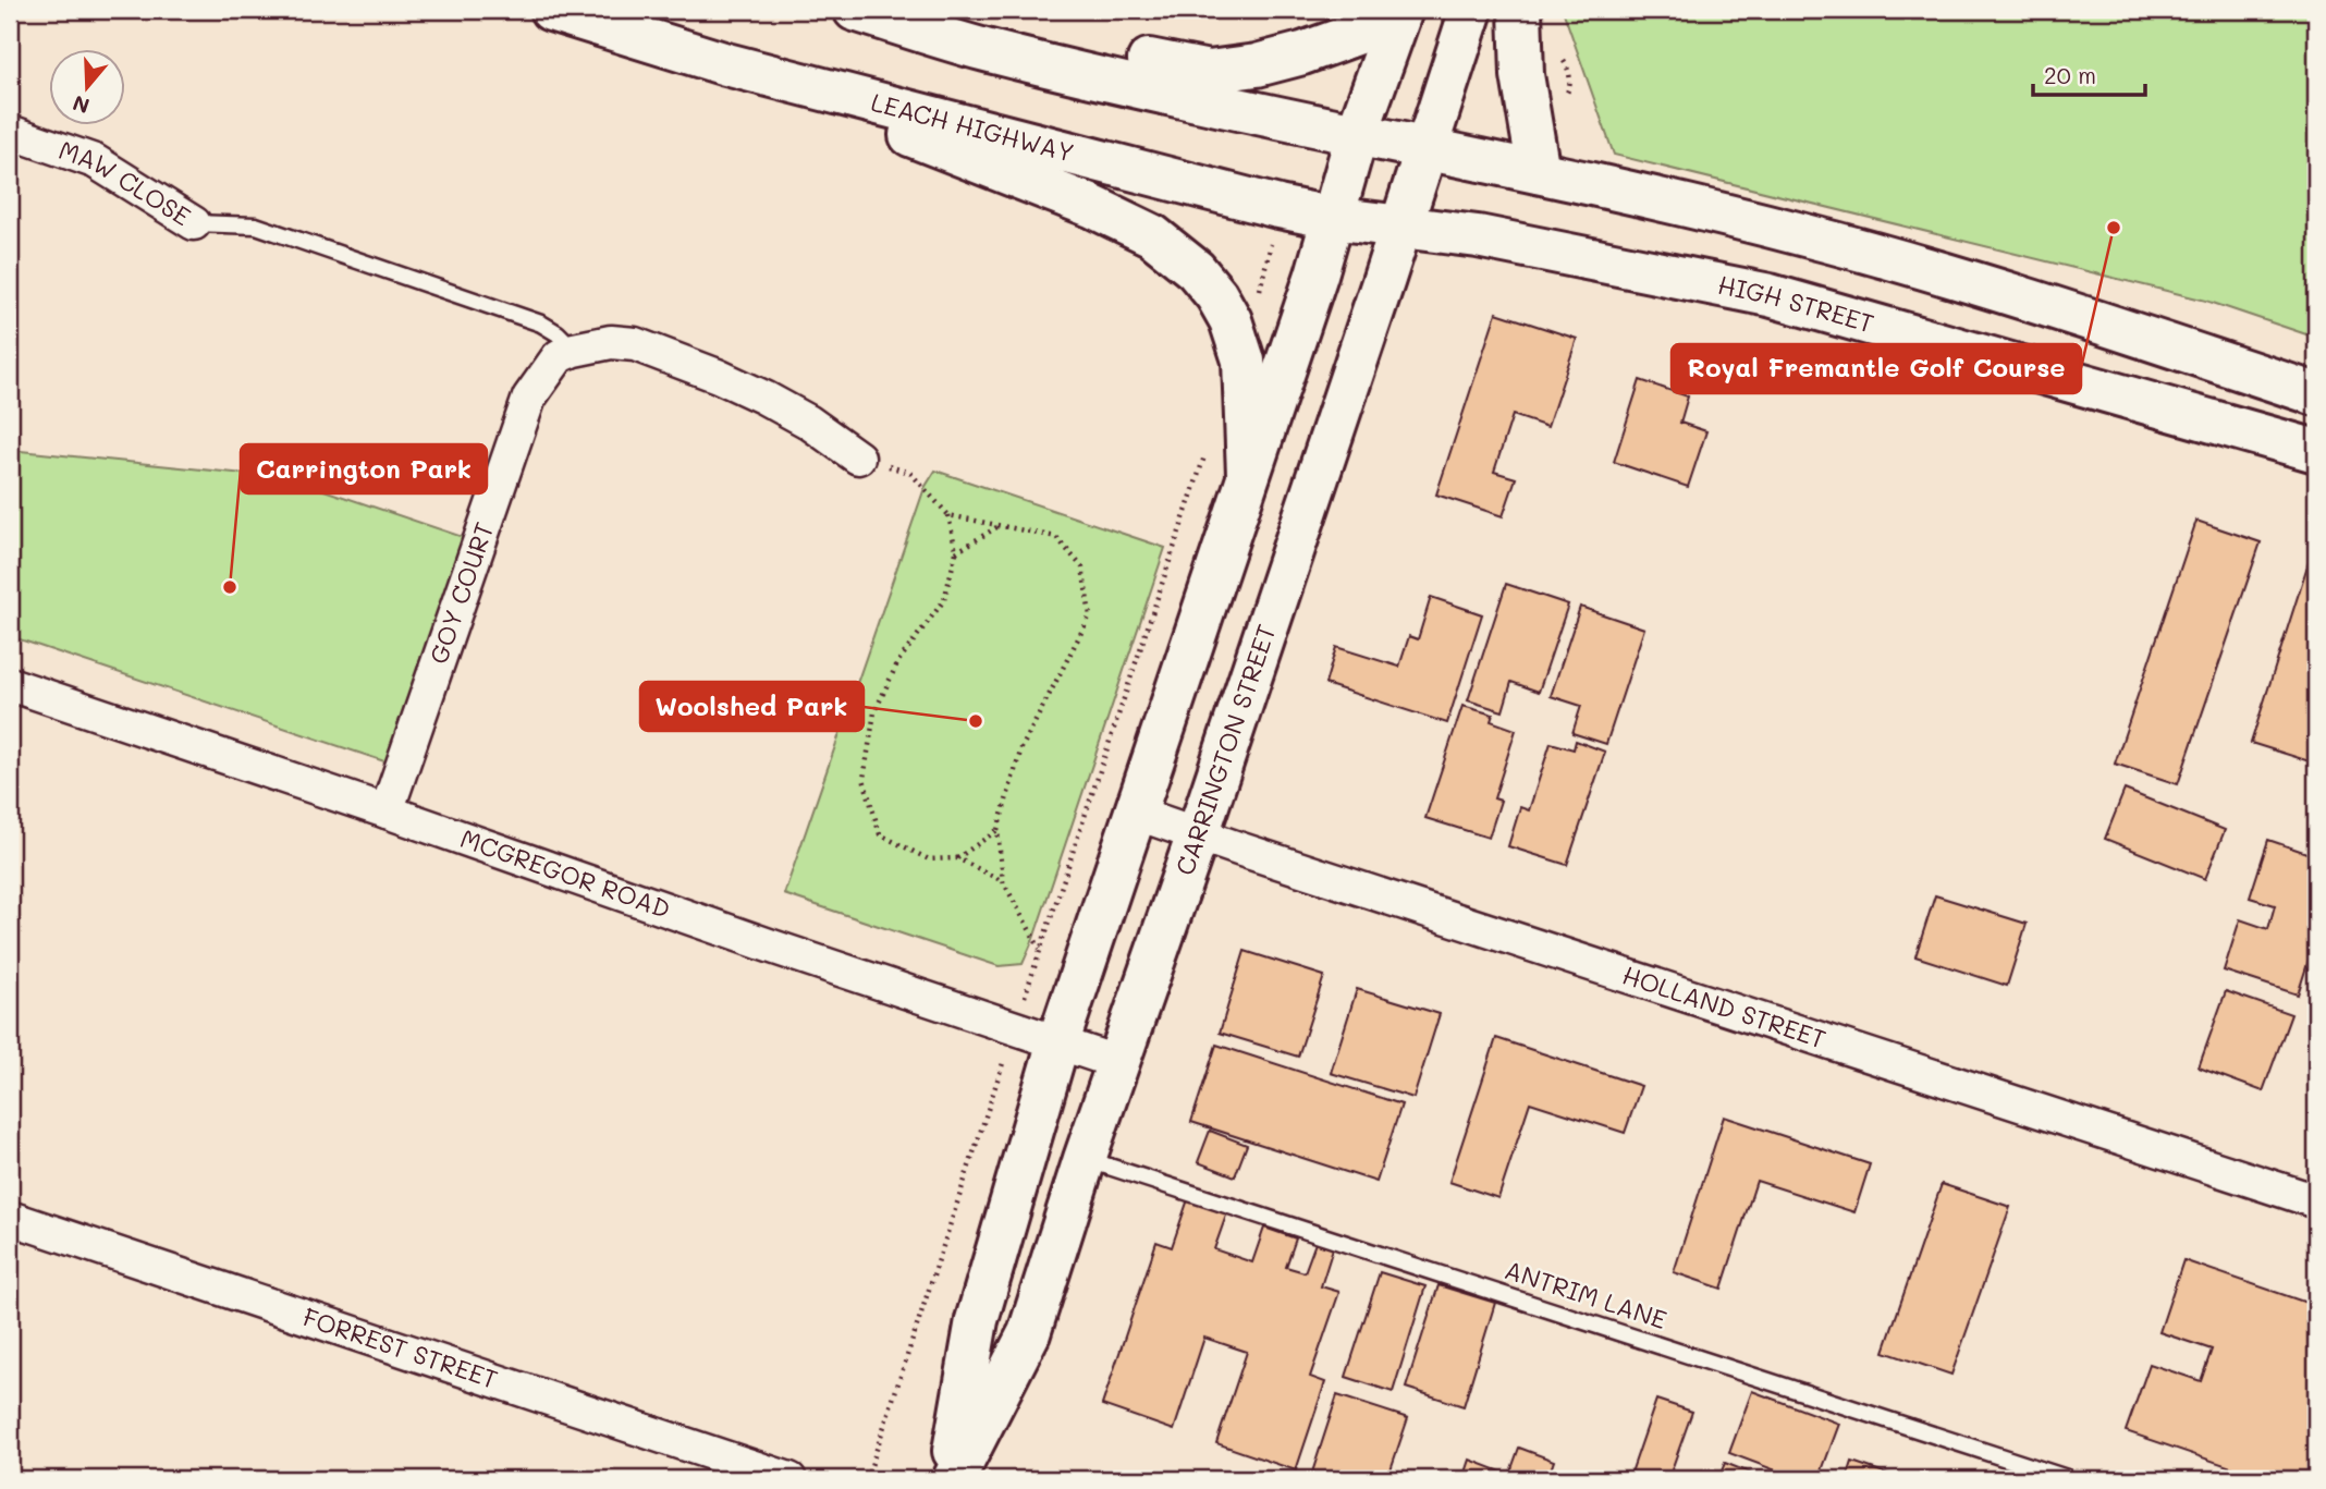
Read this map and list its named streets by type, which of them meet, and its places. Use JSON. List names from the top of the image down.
{
  "streets": {
    "main road": ["LEACH HIGHWAY", "HIGH STREET", "CARRINGTON STREET"],
    "street": [
      "MAW CLOSE",
      "GOY COURT",
      "MCGREGOR ROAD",
      "HOLLAND STREET",
      "FORREST STREET"
    ],
    "lane": ["ANTRIM LANE"]
  },
  "crossings": [
    ["LEACH HIGHWAY", "HIGH STREET"],
    ["LEACH HIGHWAY", "CARRINGTON STREET"],
    ["MAW CLOSE", "GOY COURT"],
    ["HIGH STREET", "CARRINGTON STREET"],
    ["GOY COURT", "MCGREGOR ROAD"],
    ["CARRINGTON STREET", "MCGREGOR ROAD"],
    ["CARRINGTON STREET", "HOLLAND STREET"],
    ["CARRINGTON STREET", "ANTRIM LANE"]
  ],
  "places": ["Royal Fremantle Golf Course", "Carrington Park", "Woolshed Park"],
  "scale_bar": "20 m",
  "north": "bottom"
}
